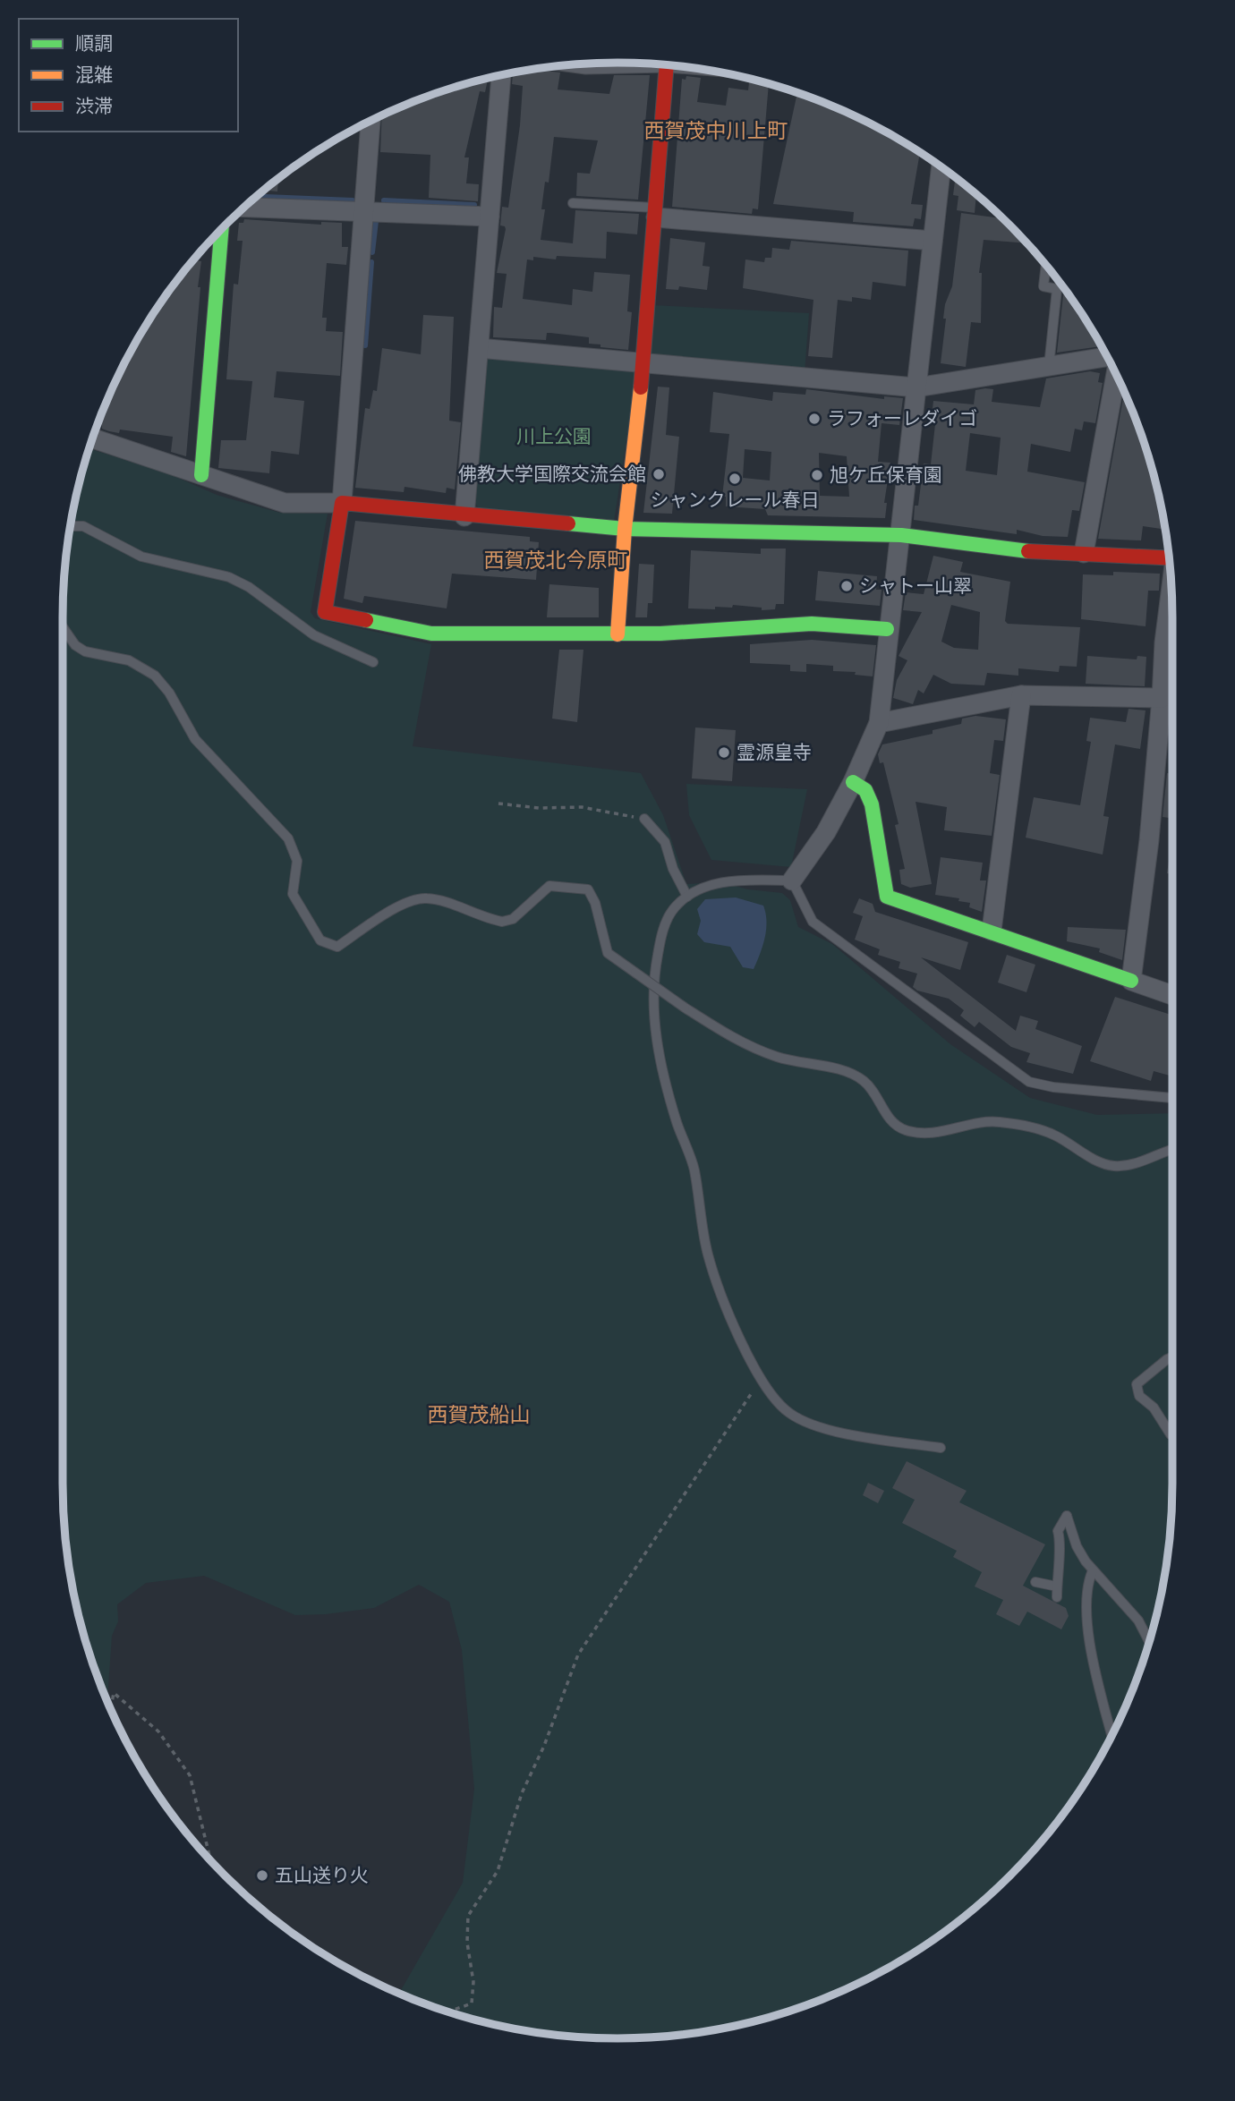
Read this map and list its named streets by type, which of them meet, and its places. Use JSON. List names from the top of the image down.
{
  "districts": ["西賀茂中川上町", "西賀茂北今原町", "西賀茂船山"],
  "parks": ["川上公園"],
  "places": [
    "ラフォーレダイゴ",
    "佛教大学国際交流会館",
    "旭ケ丘保育園",
    "シャンクレール春日",
    "シャトー山翠",
    "霊源皇寺",
    "五山送り火"
  ],
  "legend": ["順調", "混雑", "渋滞"]
}
